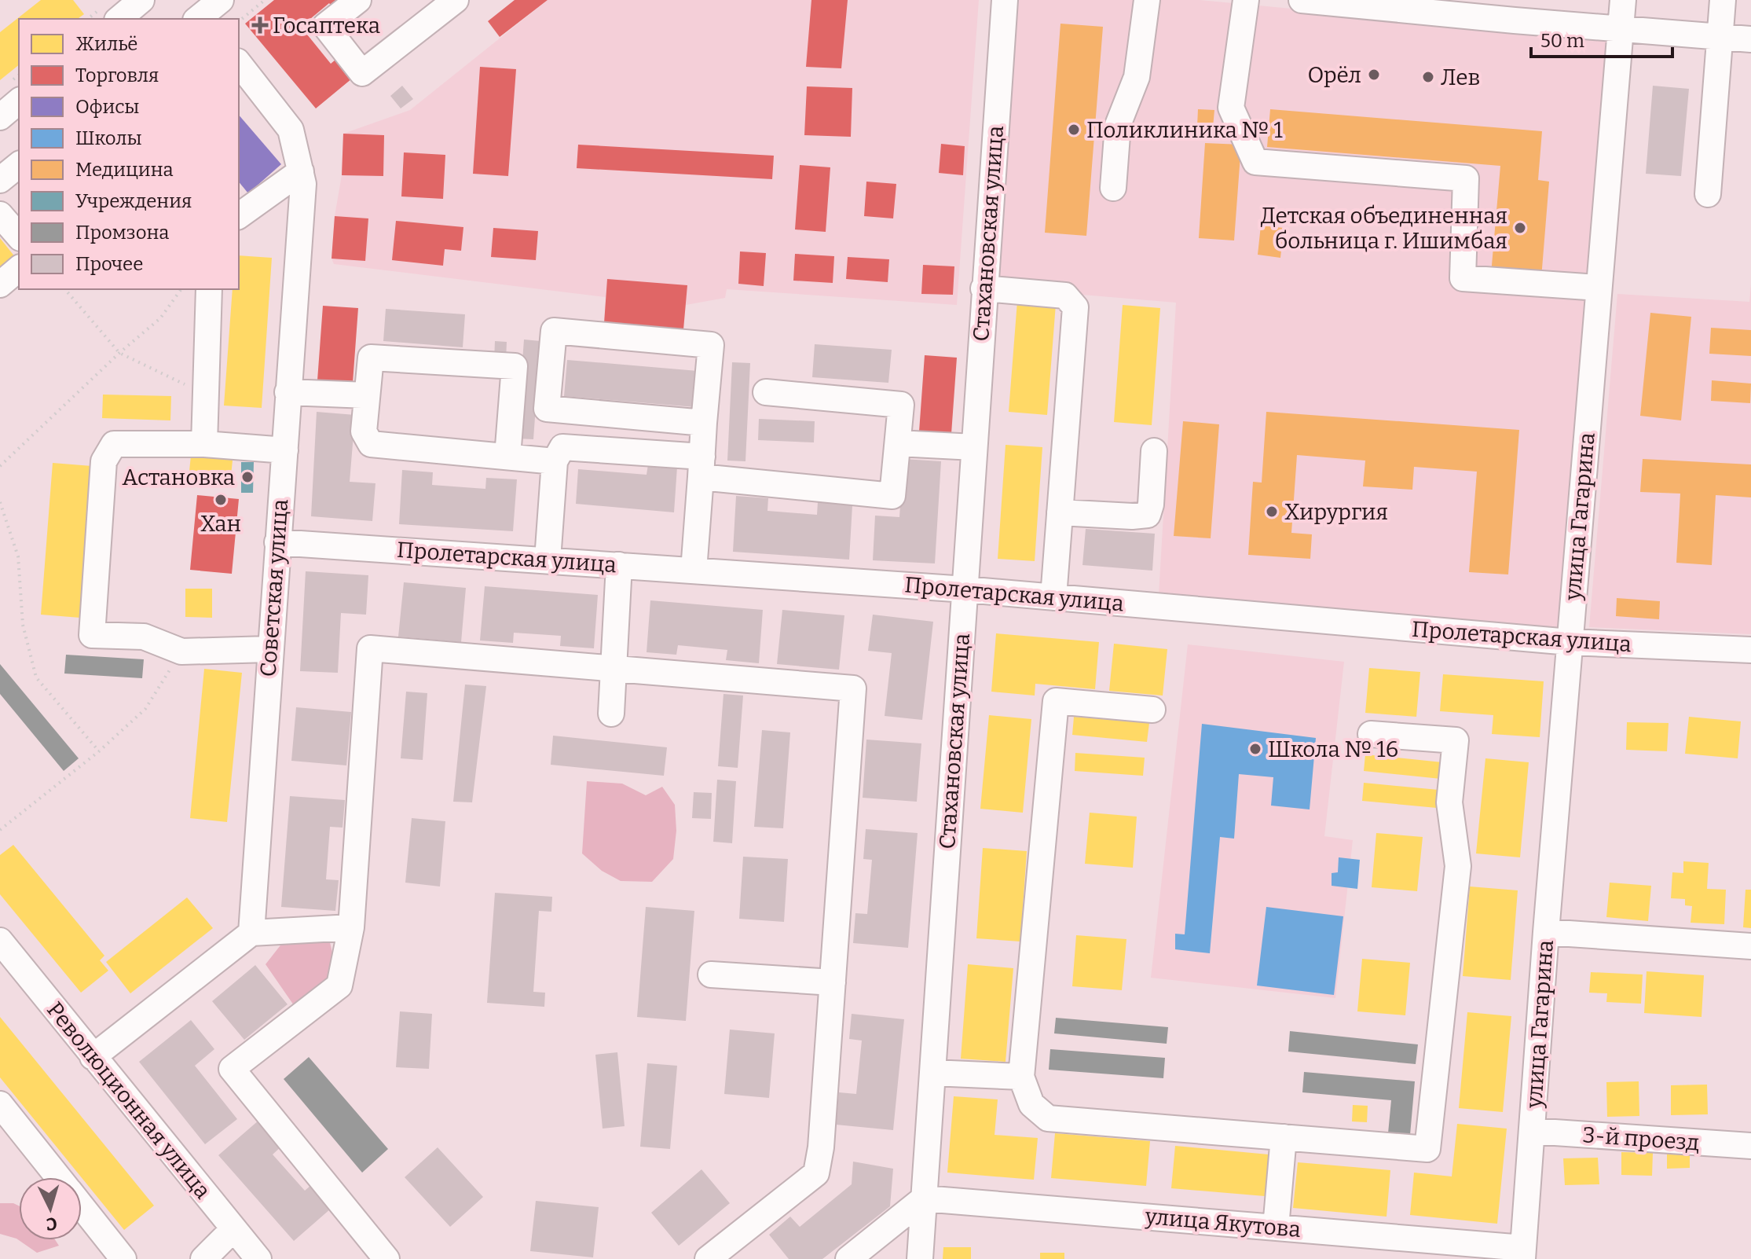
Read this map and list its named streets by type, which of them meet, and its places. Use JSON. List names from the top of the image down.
{
  "streets": {
    "street": [
      "Стахановская улица",
      "улица Гагарина",
      "Пролетарская улица",
      "Советская улица",
      "Революционная улица",
      "3-й проезд",
      "улица Якутова"
    ]
  },
  "crossings": [
    ["Стахановская улица", "Пролетарская улица"],
    ["Стахановская улица", "улица Якутова"],
    ["улица Гагарина", "Пролетарская улица"],
    ["улица Гагарина", "3-й проезд"],
    ["улица Гагарина", "улица Якутова"],
    ["Пролетарская улица", "Советская улица"]
  ],
  "places": {
    "health": ["Госаптека"],
    "other": [
      "Орёл",
      "Лев",
      "Поликлиника № 1",
      "Детская объединенная больница г. Ишимбая",
      "Астановка",
      "Хан",
      "Хирургия",
      "Школа № 16"
    ]
  },
  "legend": [
    "Жильё",
    "Торговля",
    "Офисы",
    "Школы",
    "Медицина",
    "Учреждения",
    "Промзона",
    "Прочее"
  ],
  "scale_bar": "50 m",
  "north": "bottom"
}
